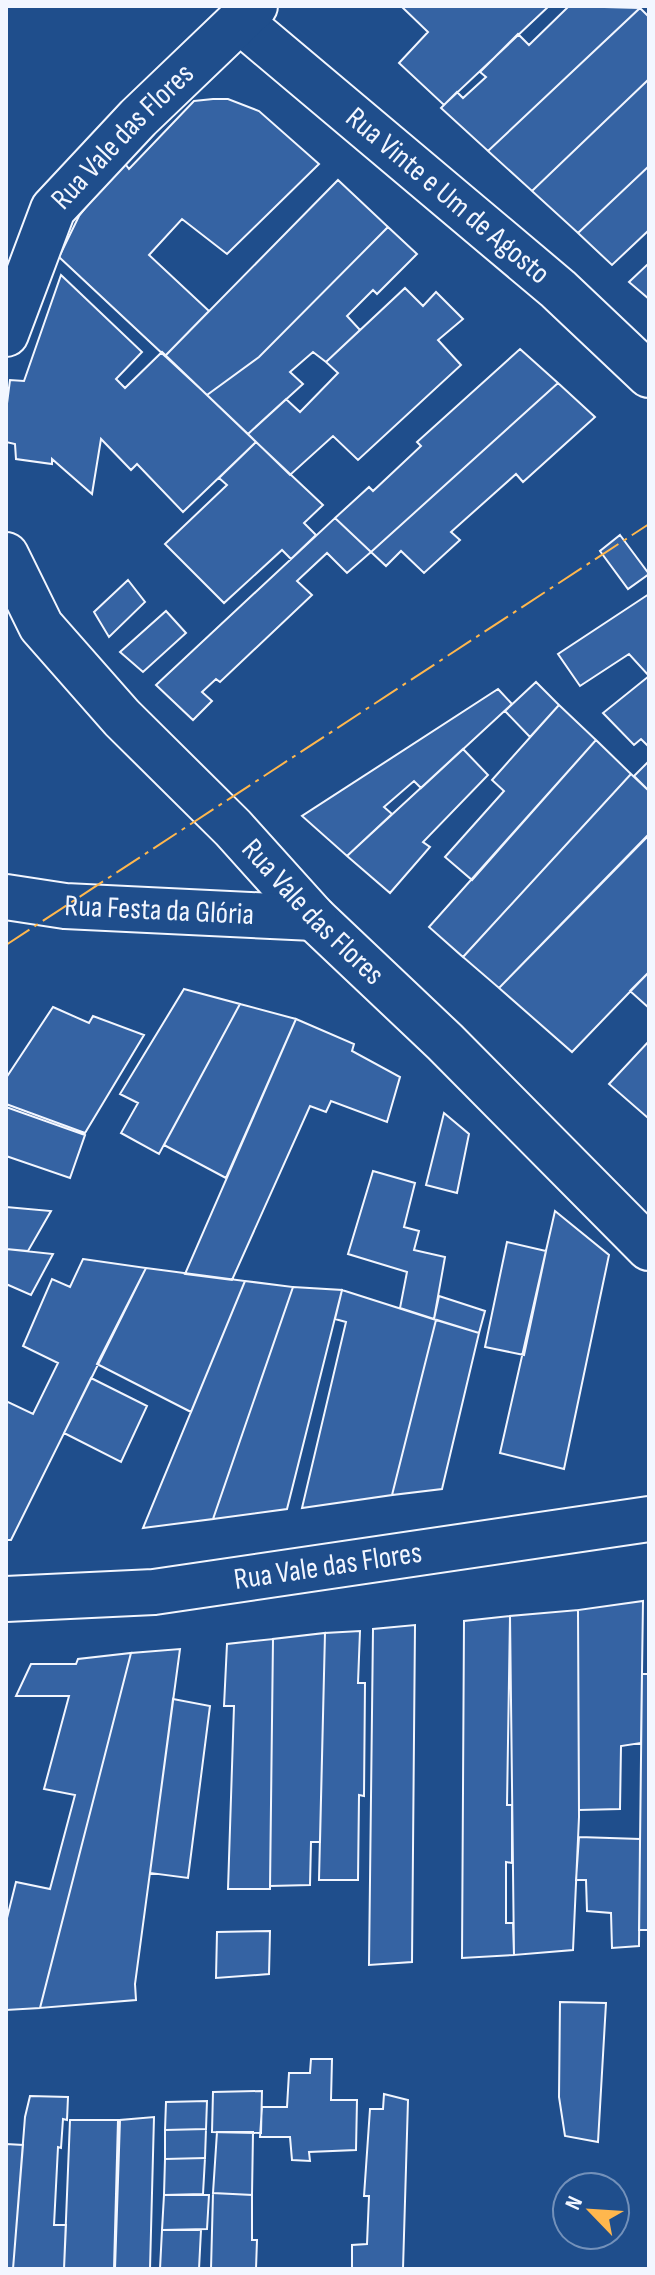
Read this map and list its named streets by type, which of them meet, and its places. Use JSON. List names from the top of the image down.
{
  "streets": {
    "street": ["Rua Vale das Flores", "Rua Vinte e Um de Agosto", "Rua Festa da Glória"]
  },
  "crossings": [
    ["Rua Vale das Flores", "Rua Vinte e Um de Agosto"],
    ["Rua Vale das Flores", "Rua Festa da Glória"]
  ],
  "north": "top left"
}
